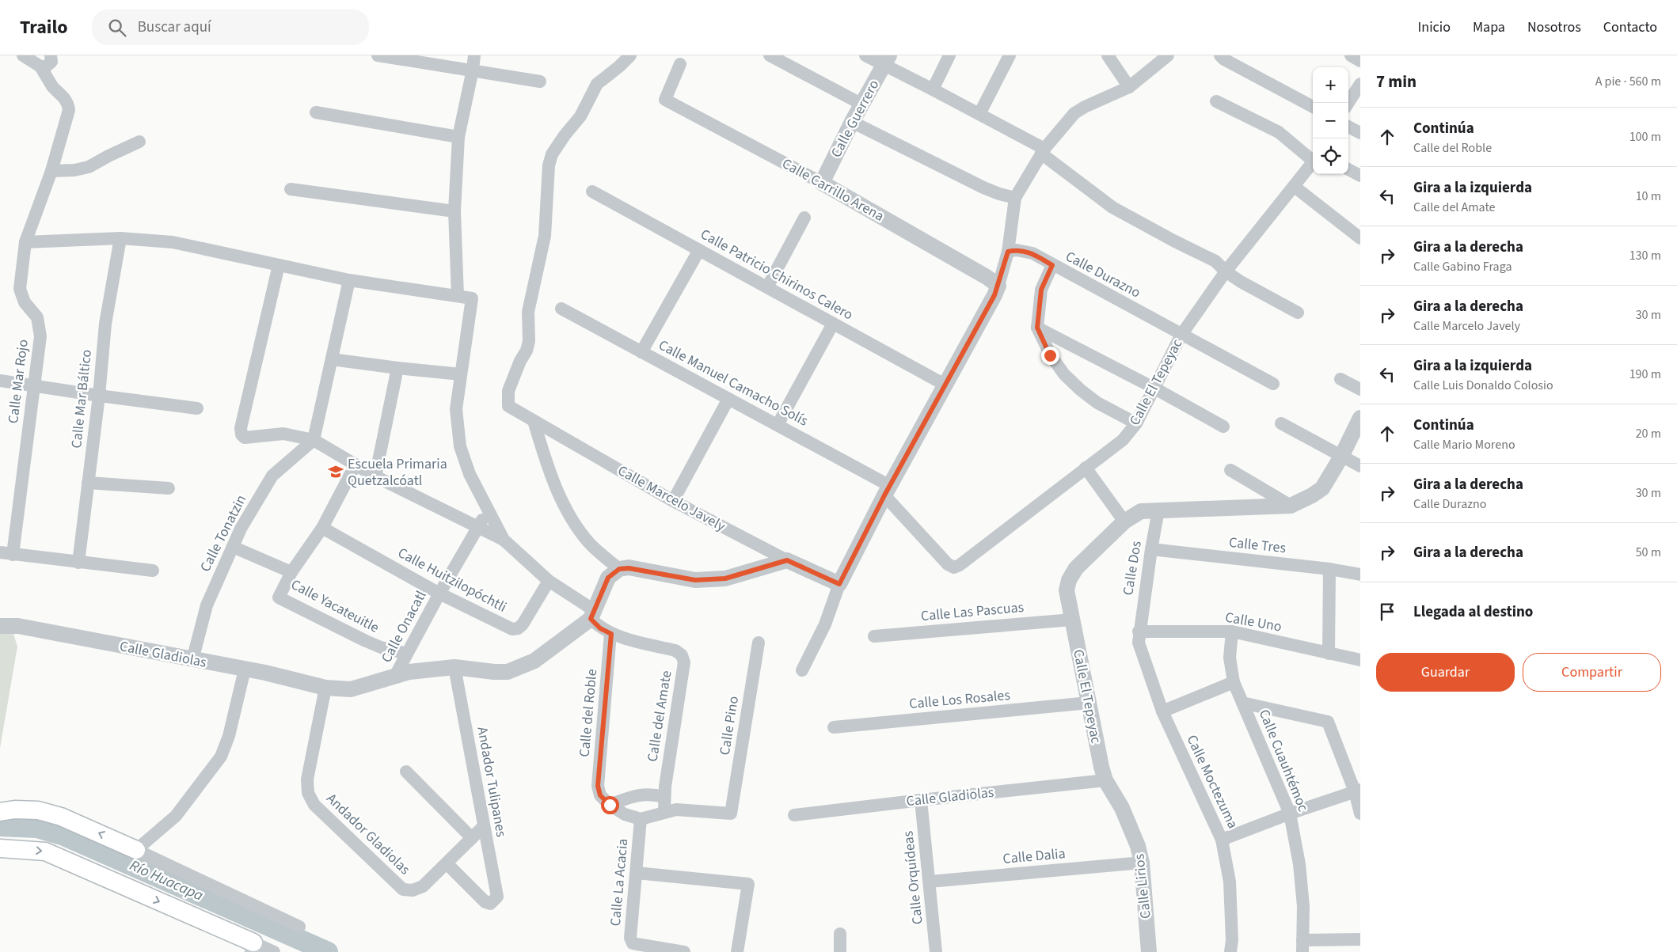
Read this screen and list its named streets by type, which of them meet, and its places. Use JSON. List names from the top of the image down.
{
  "streets": {
    "street": [
      "Calle Guerrero",
      "Calle Carrillo Arena",
      "Calle Patricio Chirinos Calero",
      "Calle Durazno",
      "Calle Mar Rojo",
      "Calle El Tepeyac",
      "Calle Manuel Camacho Solís",
      "Calle Mar Báltico",
      "Calle Marcelo Javely",
      "Calle Tonatzin",
      "Calle Tres",
      "Calle Dos",
      "Calle Huitzilopóchtli",
      "Calle Yacateuitle",
      "Calle Las Pascuas",
      "Calle Uno",
      "Calle Onacatl",
      "Calle Gladiolas",
      "Calle Los Rosales",
      "Calle del Roble",
      "Calle del Amate",
      "Calle Pino",
      "Calle Cuauhtémoc",
      "Andador Tulipanes",
      "Calle Moctezuma",
      "Andador Gladiolas",
      "Calle Dalia",
      "Calle Orquídeas",
      "Calle La Acacia",
      "Calle Lirios"
    ]
  },
  "crossings": [
    ["Calle Guerrero", "Calle Carrillo Arena"],
    ["Calle Durazno", "Calle El Tepeyac"],
    ["Calle El Tepeyac", "Calle Manuel Camacho Solís"],
    ["Calle El Tepeyac", "Calle Dos"],
    ["Calle El Tepeyac", "Calle Las Pascuas"],
    ["Calle El Tepeyac", "Calle Gladiolas"],
    ["Calle El Tepeyac", "Calle Los Rosales"],
    ["Calle El Tepeyac", "Calle Lirios"],
    ["Calle Tonatzin", "Calle Gladiolas"],
    ["Calle Tres", "Calle Dos"],
    ["Calle Dos", "Calle Uno"],
    ["Calle Dos", "Calle Moctezuma"],
    ["Calle Huitzilopóchtli", "Calle Yacateuitle"],
    ["Calle Huitzilopóchtli", "Calle Onacatl"],
    ["Calle Huitzilopóchtli", "Calle del Amate"],
    ["Calle Yacateuitle", "Calle Onacatl"],
    ["Calle Uno", "Calle Cuauhtémoc"],
    ["Calle Uno", "Calle Moctezuma"],
    ["Calle Onacatl", "Calle Gladiolas"],
    ["Calle Gladiolas", "Calle del Amate"],
    ["Calle Gladiolas", "Andador Tulipanes"],
    ["Calle Gladiolas", "Andador Gladiolas"],
    ["Calle Gladiolas", "Calle Orquídeas"],
    ["Calle Gladiolas", "Calle Lirios"],
    ["Calle del Roble", "Calle del Amate"],
    ["Calle del Amate", "Calle Pino"],
    ["Andador Tulipanes", "Andador Gladiolas"],
    ["Calle Dalia", "Calle Orquídeas"],
    ["Calle Dalia", "Calle Lirios"]
  ],
  "water": ["Río Huacapa"],
  "places": {
    "school or university": ["Escuela Primaria Quetzalcóatl"]
  },
  "page": {
    "header": "Trailo",
    "search": "Buscar aquí",
    "nav": [
      "Inicio",
      "Mapa",
      "Nosotros",
      "Contacto"
    ],
    "heading": ["7 min", "A pie · 560 m"],
    "map_buttons": ["+", "−"],
    "list": [
      ["Continúa", "Calle del Roble", "100 m"],
      ["Gira a la izquierda", "Calle del Amate", "10 m"],
      ["Gira a la derecha", "Calle Gabino Fraga", "130 m"],
      ["Gira a la derecha", "Calle Marcelo Javely", "30 m"],
      ["Gira a la izquierda", "Calle Luis Donaldo Colosio", "190 m"],
      ["Continúa", "Calle Mario Moreno", "20 m"],
      ["Gira a la derecha", "Calle Durazno", "30 m"],
      ["Gira a la derecha", "50 m"],
      "Llegada al destino"
    ],
    "buttons": ["Guardar", "Compartir"]
  }
}
